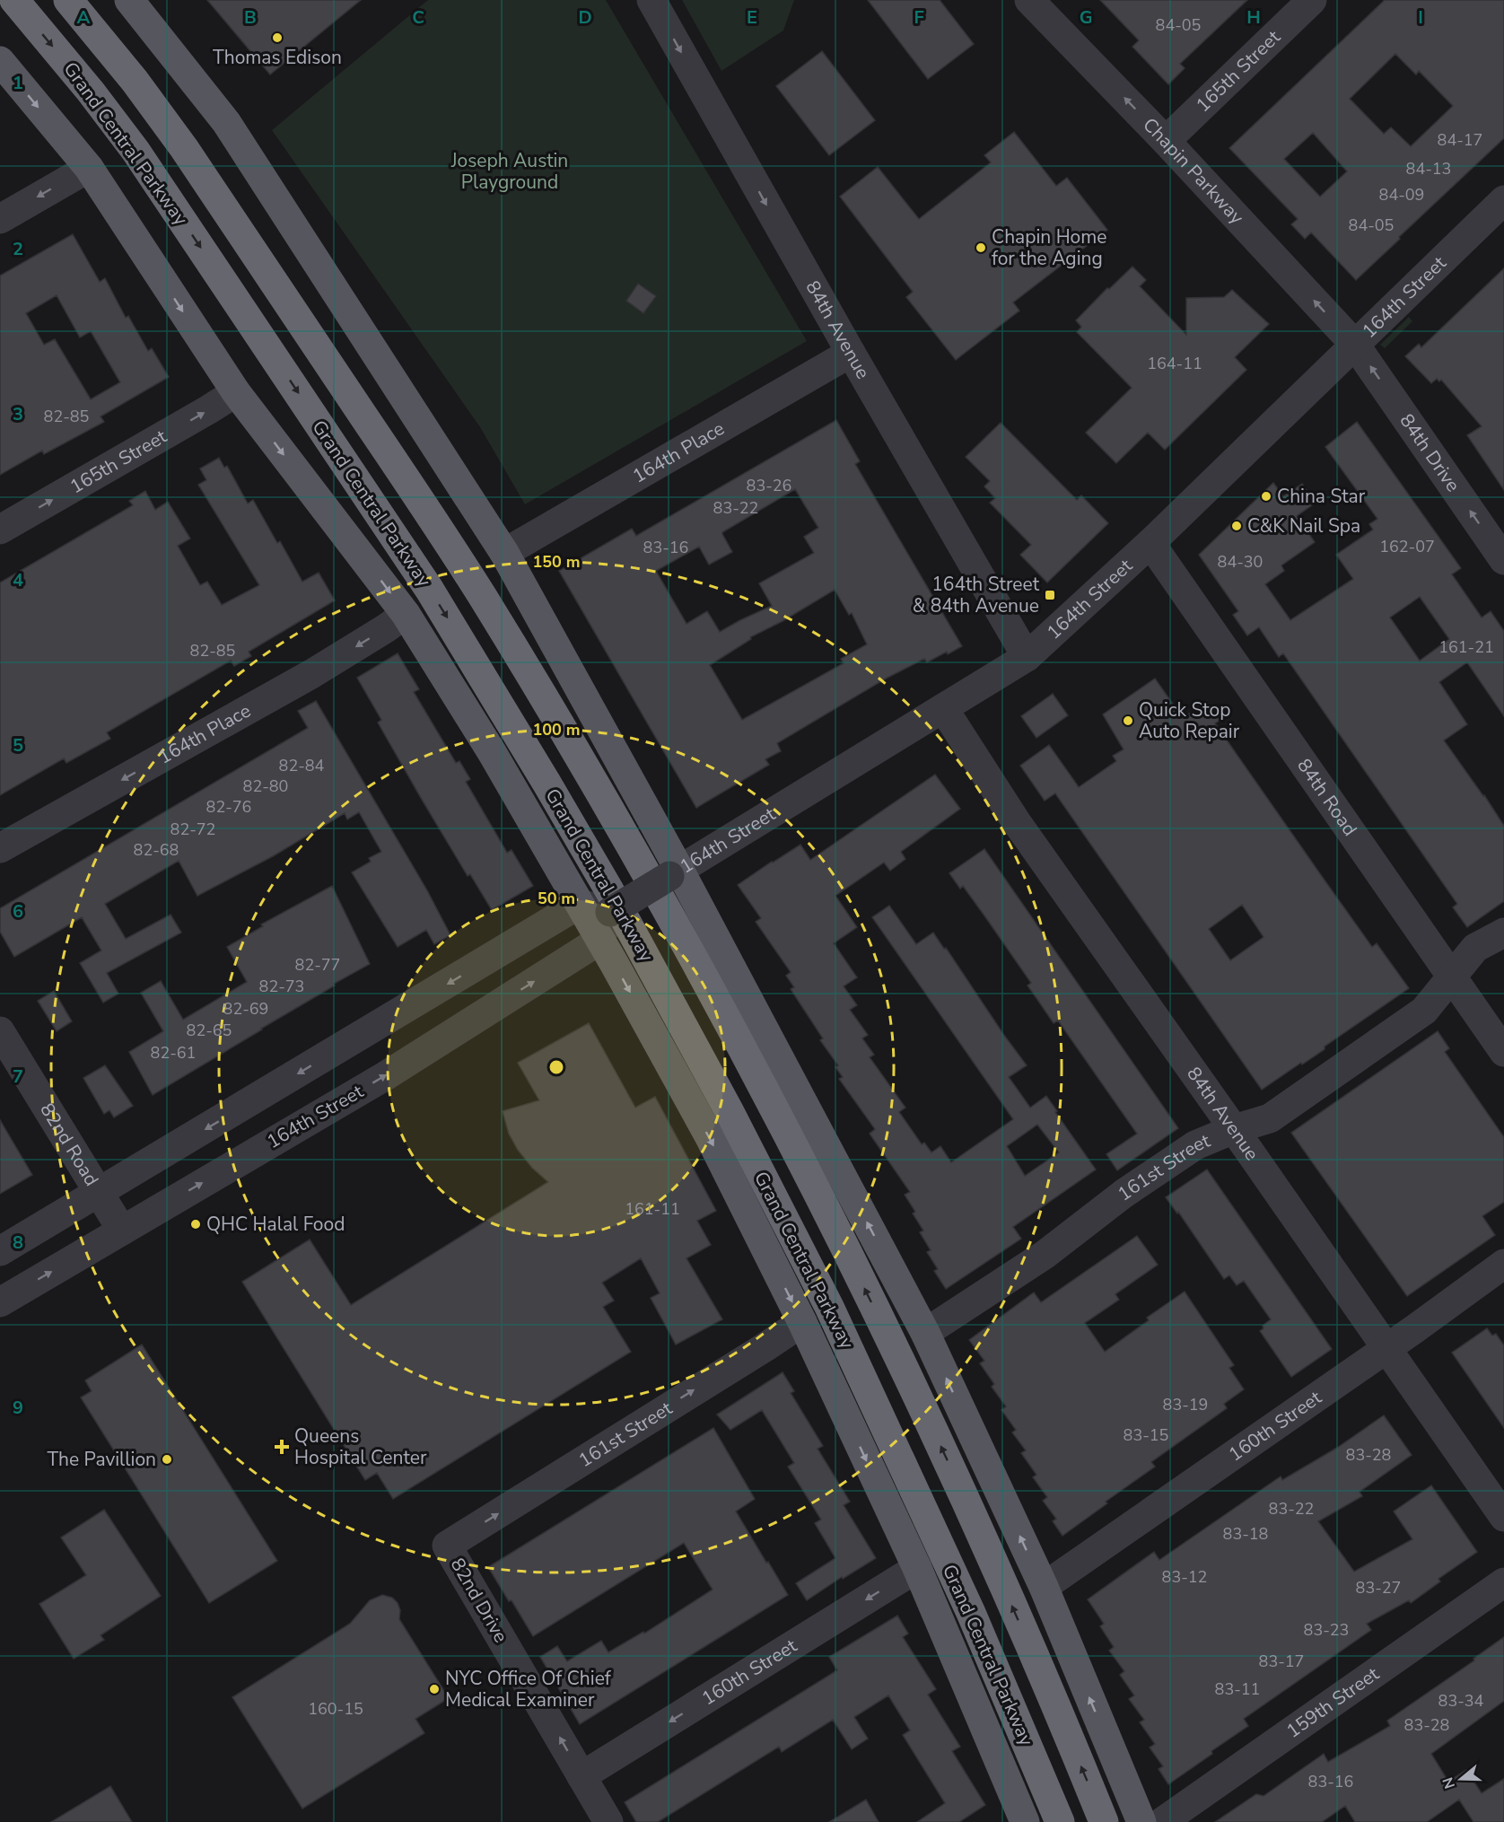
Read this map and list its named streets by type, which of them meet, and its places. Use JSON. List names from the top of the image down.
{
  "streets": {
    "highway": ["Grand Central Parkway"],
    "street": [
      "165th Street",
      "Chapin Parkway",
      "164th Street",
      "84th Avenue",
      "164th Place",
      "84th Drive",
      "84th Road",
      "82nd Road",
      "161st Street",
      "160th Street",
      "82nd Drive",
      "159th Street"
    ]
  },
  "crossings": [
    ["165th Street", "Grand Central Parkway"],
    ["165th Street", "Chapin Parkway"],
    ["Grand Central Parkway", "164th Street"],
    ["Grand Central Parkway", "164th Place"],
    ["Grand Central Parkway", "161st Street"],
    ["Grand Central Parkway", "160th Street"],
    ["Chapin Parkway", "164th Street"],
    ["Chapin Parkway", "84th Drive"],
    ["164th Street", "84th Avenue"],
    ["164th Street", "84th Drive"],
    ["164th Street", "84th Road"],
    ["164th Street", "82nd Road"],
    ["84th Avenue", "164th Place"],
    ["84th Avenue", "161st Street"],
    ["84th Avenue", "160th Street"],
    ["84th Road", "161st Street"],
    ["161st Street", "82nd Drive"],
    ["160th Street", "82nd Drive"]
  ],
  "one_way": [
    "165th Street",
    "Chapin Parkway",
    "164th Place",
    "84th Drive",
    "161st Street",
    "160th Street",
    "82nd Drive"
  ],
  "parks": ["Joseph Austin Playground"],
  "places": {
    "other": [
      "Thomas Edison",
      "Chapin Home for the Aging",
      "China Star",
      "C&K Nail Spa",
      "Quick Stop Auto Repair",
      "QHC Halal Food",
      "The Pavillion",
      "NYC Office Of Chief Medical Examiner"
    ],
    "transit": ["164th Street & 84th Avenue"],
    "health": ["Queens Hospital Center"]
  },
  "house_numbers": [
    "84-05",
    "84-17",
    "84-13",
    "84-09",
    "84-05",
    "164-11",
    "82-85",
    "83-26",
    "83-22",
    "162-07",
    "83-16",
    "84-30",
    "161-21",
    "82-85",
    "82-84",
    "82-80",
    "82-76",
    "82-72",
    "82-68",
    "82-77",
    "82-73",
    "82-69",
    "82-65",
    "82-61",
    "161-11",
    "83-19",
    "83-15",
    "83-28",
    "83-22",
    "83-18",
    "83-12",
    "83-27",
    "83-23",
    "83-17",
    "83-11",
    "83-34",
    "160-15",
    "83-28",
    "83-16"
  ],
  "north": "left",
  "grid": {
    "columns": [
      "A",
      "B",
      "C",
      "D",
      "E",
      "F",
      "G",
      "H",
      "I"
    ],
    "rows": [
      "1",
      "2",
      "3",
      "4",
      "5",
      "6",
      "7",
      "8",
      "9"
    ]
  },
  "rings": ["150 m", "100 m", "50 m"]
}
